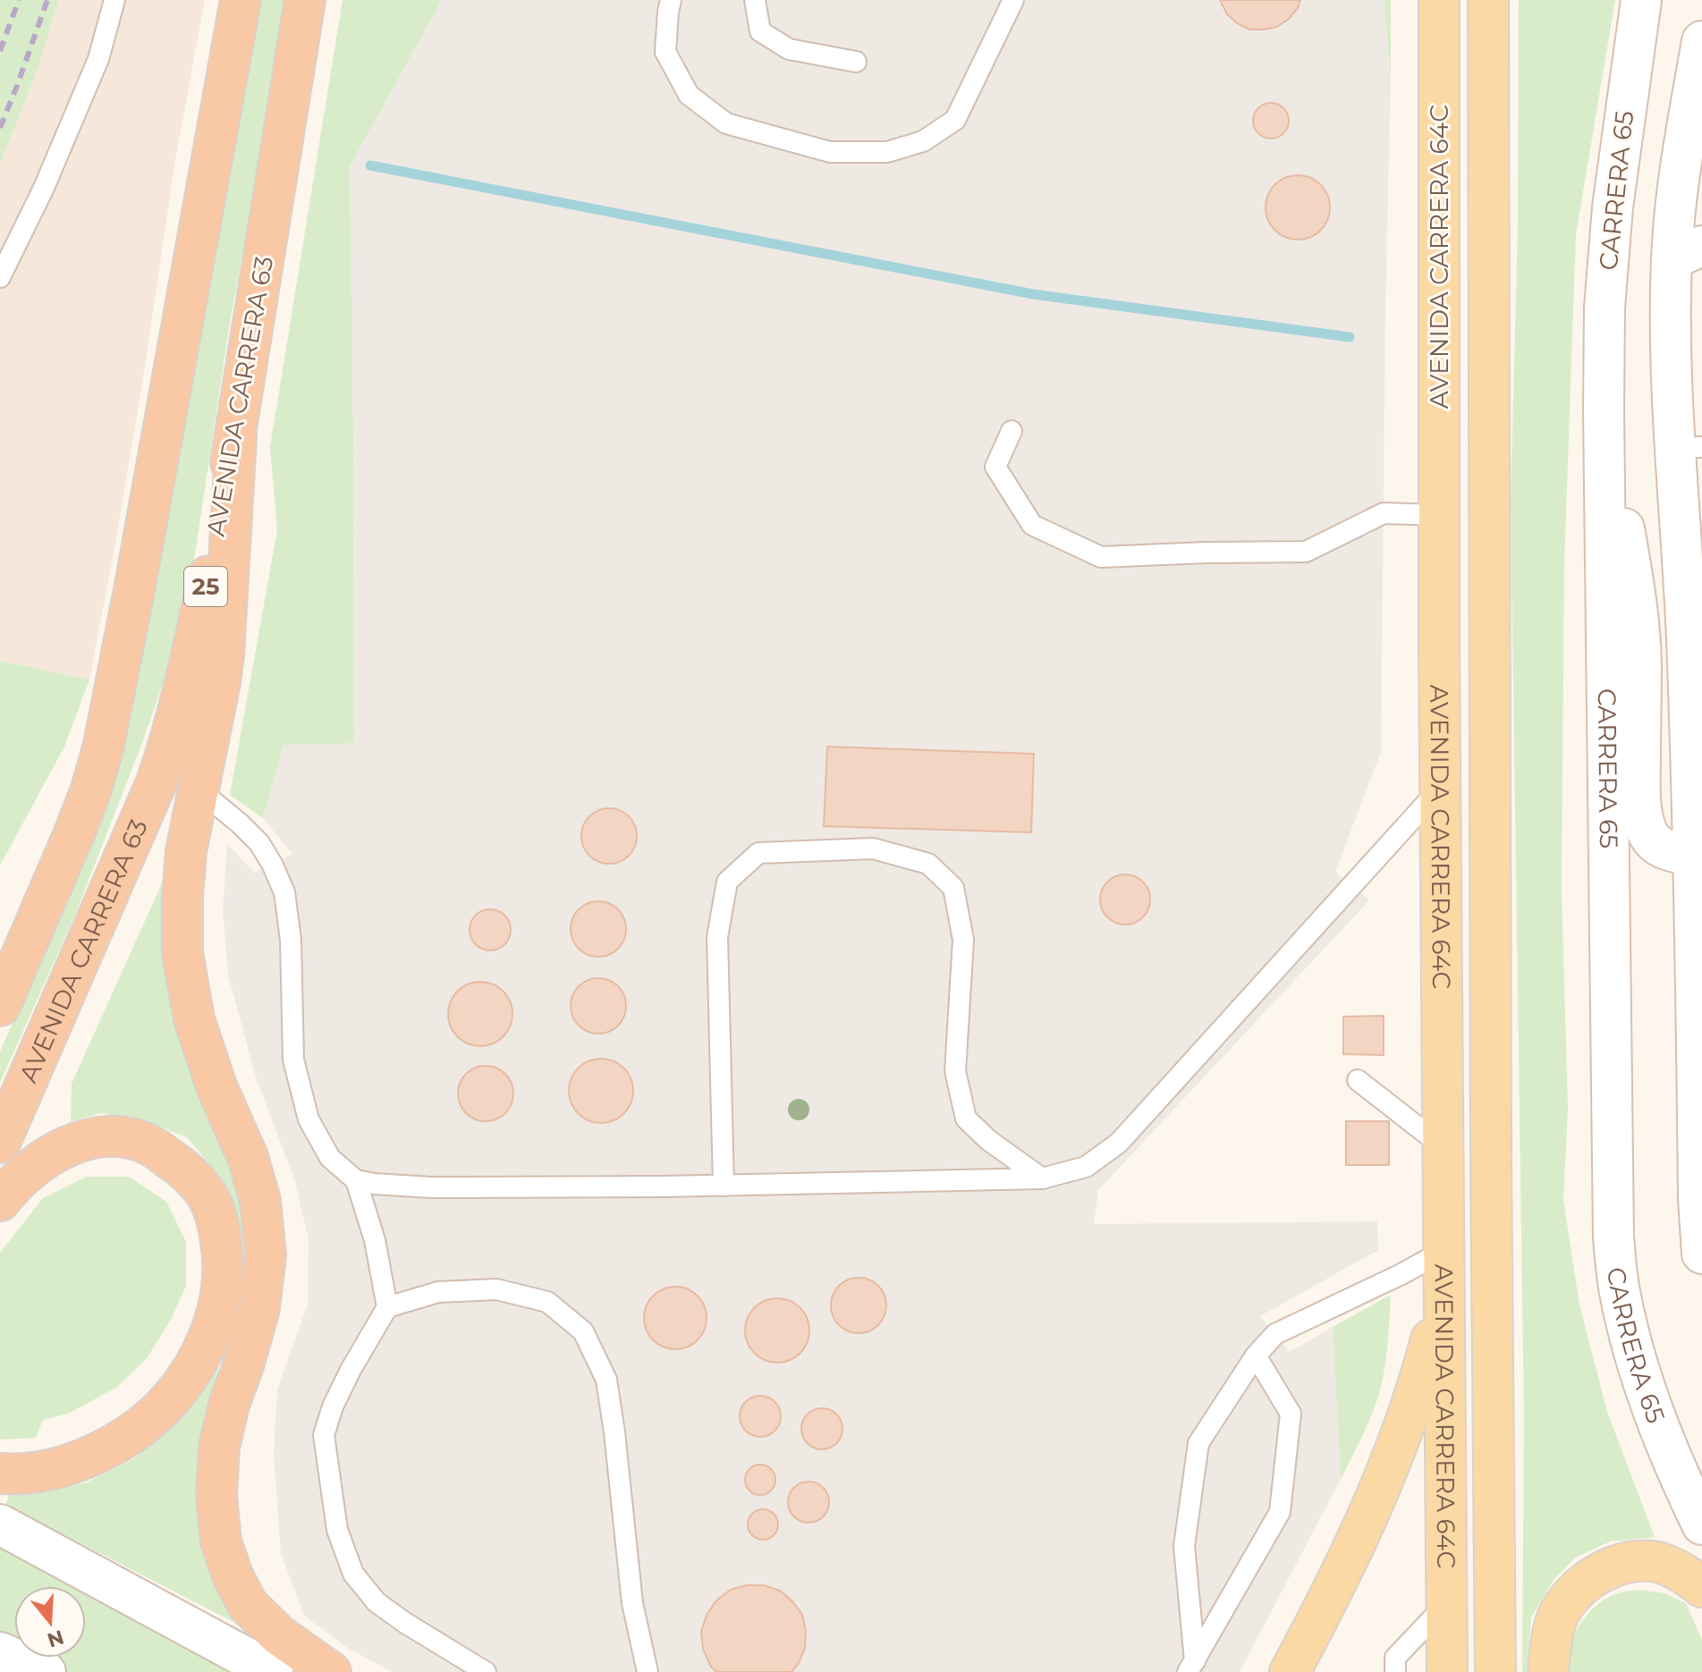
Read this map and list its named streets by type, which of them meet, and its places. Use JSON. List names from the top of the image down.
{
  "streets": {
    "highway": ["AVENIDA CARRERA 63", "25"],
    "main road": ["CARRERA 65", "AVENIDA CARRERA 64C"]
  },
  "north": "bottom"
}
